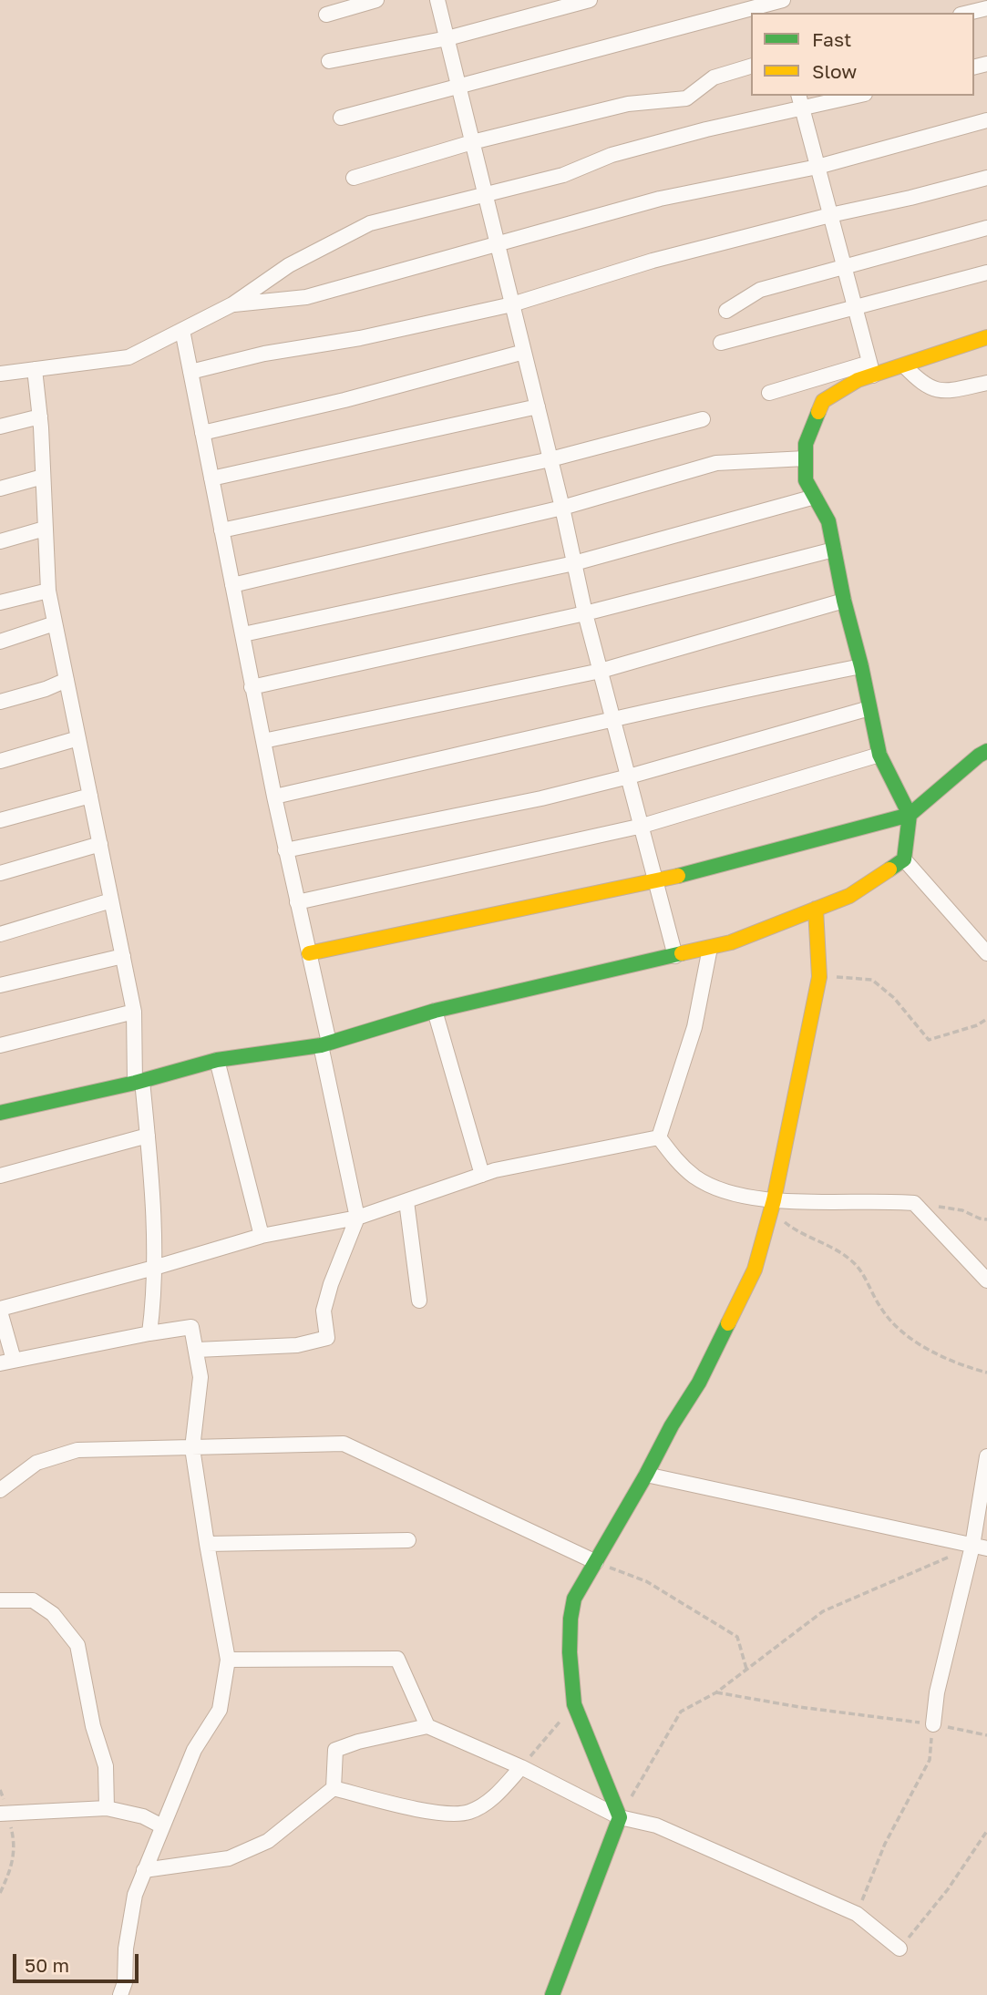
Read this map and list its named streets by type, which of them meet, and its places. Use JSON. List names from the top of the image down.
{
  "legend": ["Fast", "Slow"],
  "scale_bar": "50 m"
}
